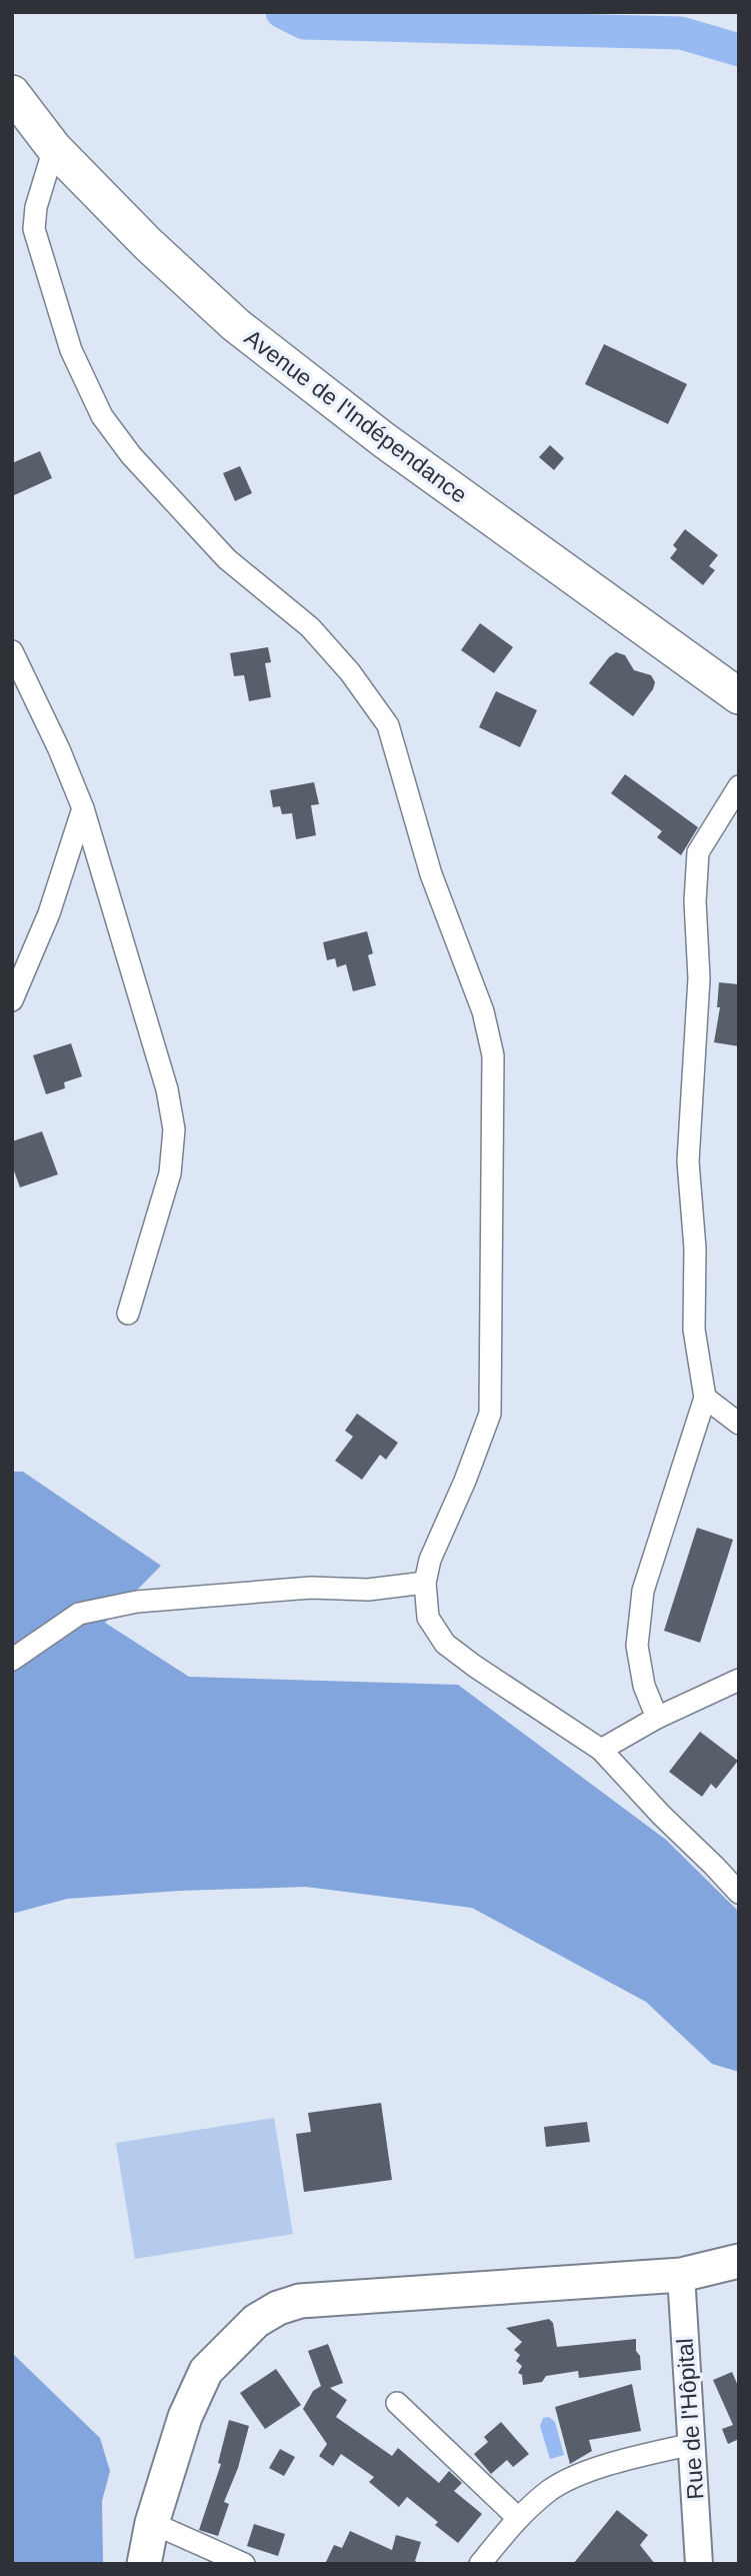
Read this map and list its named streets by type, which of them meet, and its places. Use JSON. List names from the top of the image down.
{
  "streets": {
    "highway": ["Avenue de l'Indépendance"],
    "street": ["Rue de l'Hôpital"]
  }
}
